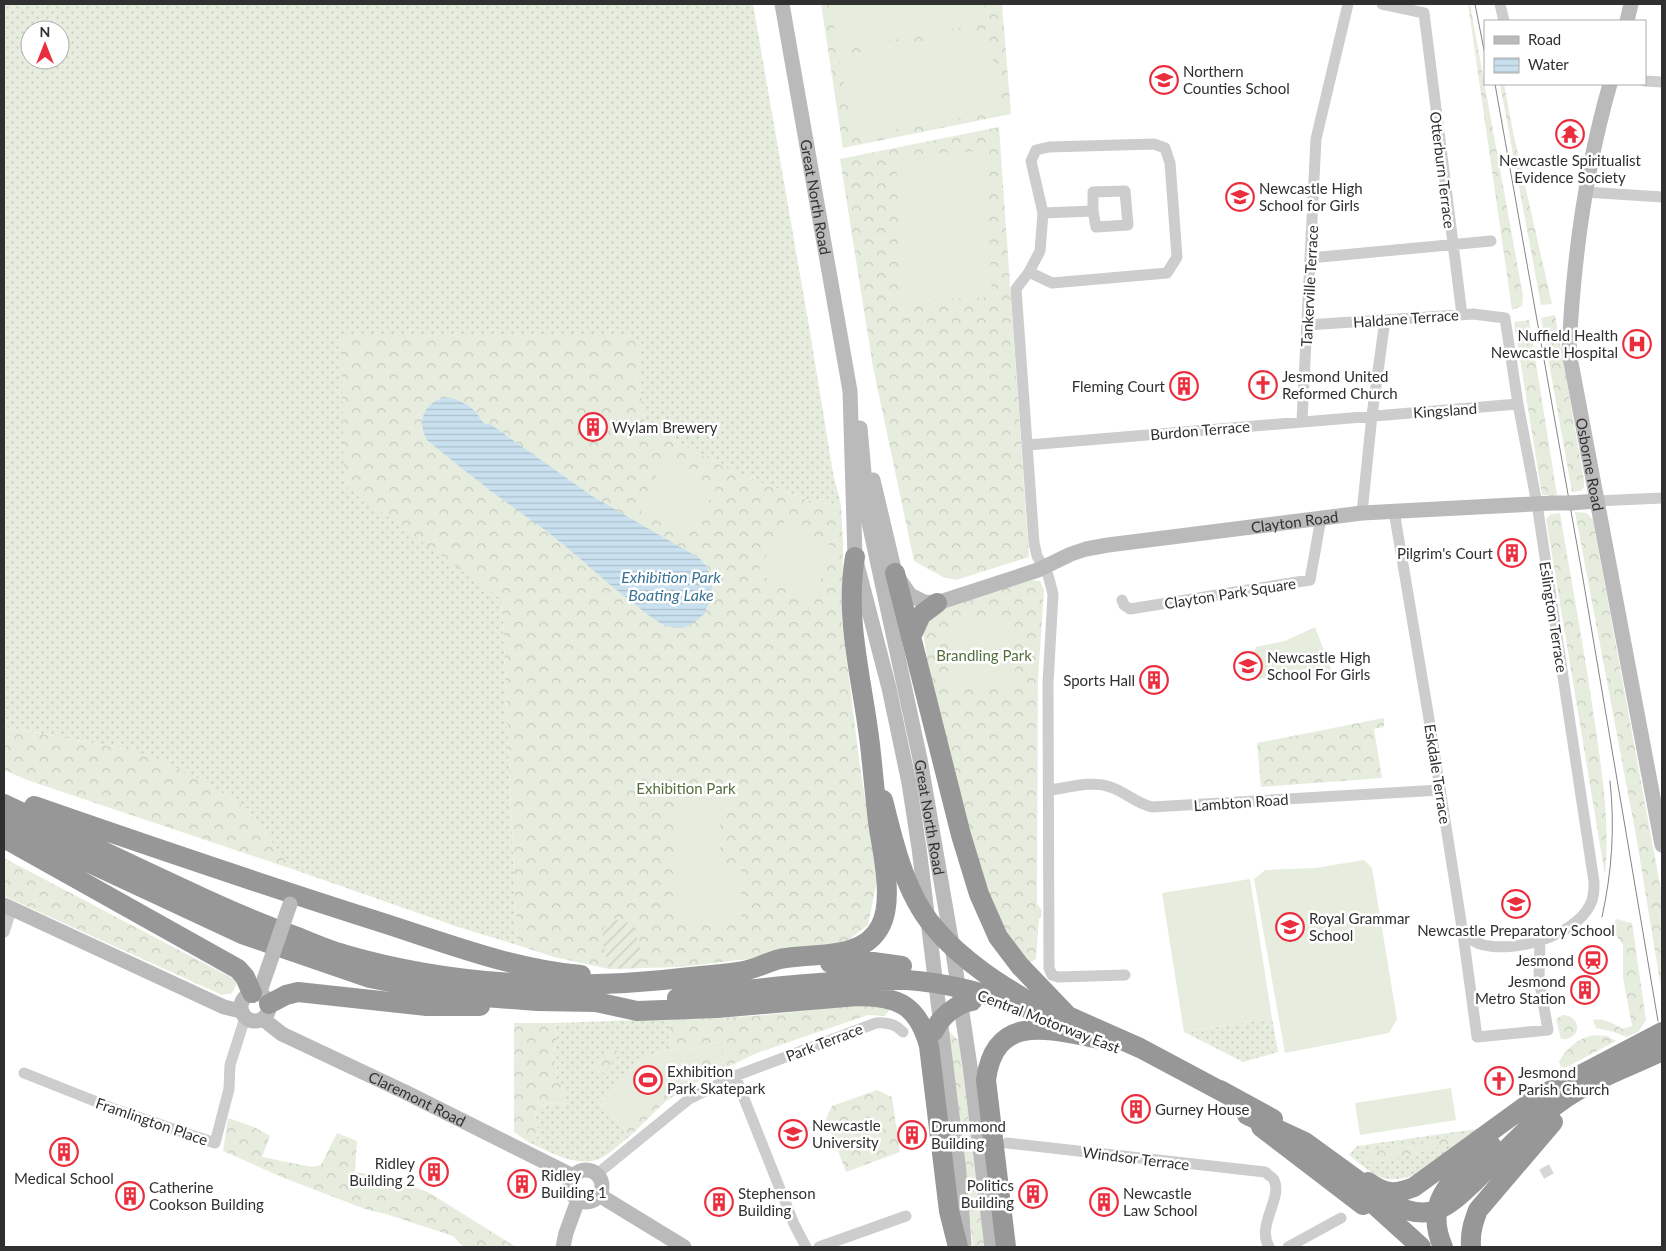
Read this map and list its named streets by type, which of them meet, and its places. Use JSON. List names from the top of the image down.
{
  "streets": {
    "highway": ["Central Motorway East"],
    "main road": [
      "Great North Road",
      "Osborne Road",
      "Clayton Road",
      "Claremont Road"
    ],
    "street": [
      "Otterburn Terrace",
      "Tankerville Terrace",
      "Haldane Terrace",
      "Kingsland",
      "Burdon Terrace",
      "Clayton Park Square",
      "Eslington Terrace",
      "Eskdale Terrace",
      "Lambton Road",
      "Park Terrace",
      "Framlington Place",
      "Windsor Terrace"
    ]
  },
  "crossings": [
    ["Otterburn Terrace", "Haldane Terrace"],
    ["Tankerville Terrace", "Haldane Terrace"],
    ["Tankerville Terrace", "Burdon Terrace"],
    ["Haldane Terrace", "Eslington Terrace"],
    ["Kingsland", "Burdon Terrace"],
    ["Kingsland", "Eslington Terrace"],
    ["Osborne Road", "Clayton Road"],
    ["Clayton Road", "Clayton Park Square"],
    ["Clayton Road", "Eslington Terrace"],
    ["Clayton Road", "Eskdale Terrace"],
    ["Eslington Terrace", "Eskdale Terrace"],
    ["Eskdale Terrace", "Lambton Road"],
    ["Park Terrace", "Claremont Road"]
  ],
  "water": ["Exhibition Park Boating Lake"],
  "parks": ["Brandling Park", "Exhibition Park"],
  "places": {
    "school or university": [
      "Northern Counties School",
      "Newcastle High School for Girls",
      "Newcastle High School For Girls",
      "Newcastle Preparatory School",
      "Royal Grammar School",
      "Newcastle University"
    ],
    "temple": ["Newcastle Spiritualist Evidence Society"],
    "hospital": ["Nuffield Health Newcastle Hospital"],
    "church": ["Jesmond United Reformed Church", "Jesmond Parish Church"],
    "building": [
      "Fleming Court",
      "Wylam Brewery",
      "Pilgrim's Court",
      "Sports Hall",
      "Jesmond Metro Station",
      "Gurney House",
      "Drummond Building",
      "Medical School",
      "Ridley Building 2",
      "Ridley Building 1",
      "Politics Building",
      "Catherine Cookson Building",
      "Stephenson Building",
      "Newcastle Law School"
    ],
    "station": ["Jesmond"],
    "sports": ["Exhibition Park Skatepark"]
  },
  "legend": ["Road", "Water"],
  "north": "top"
}
